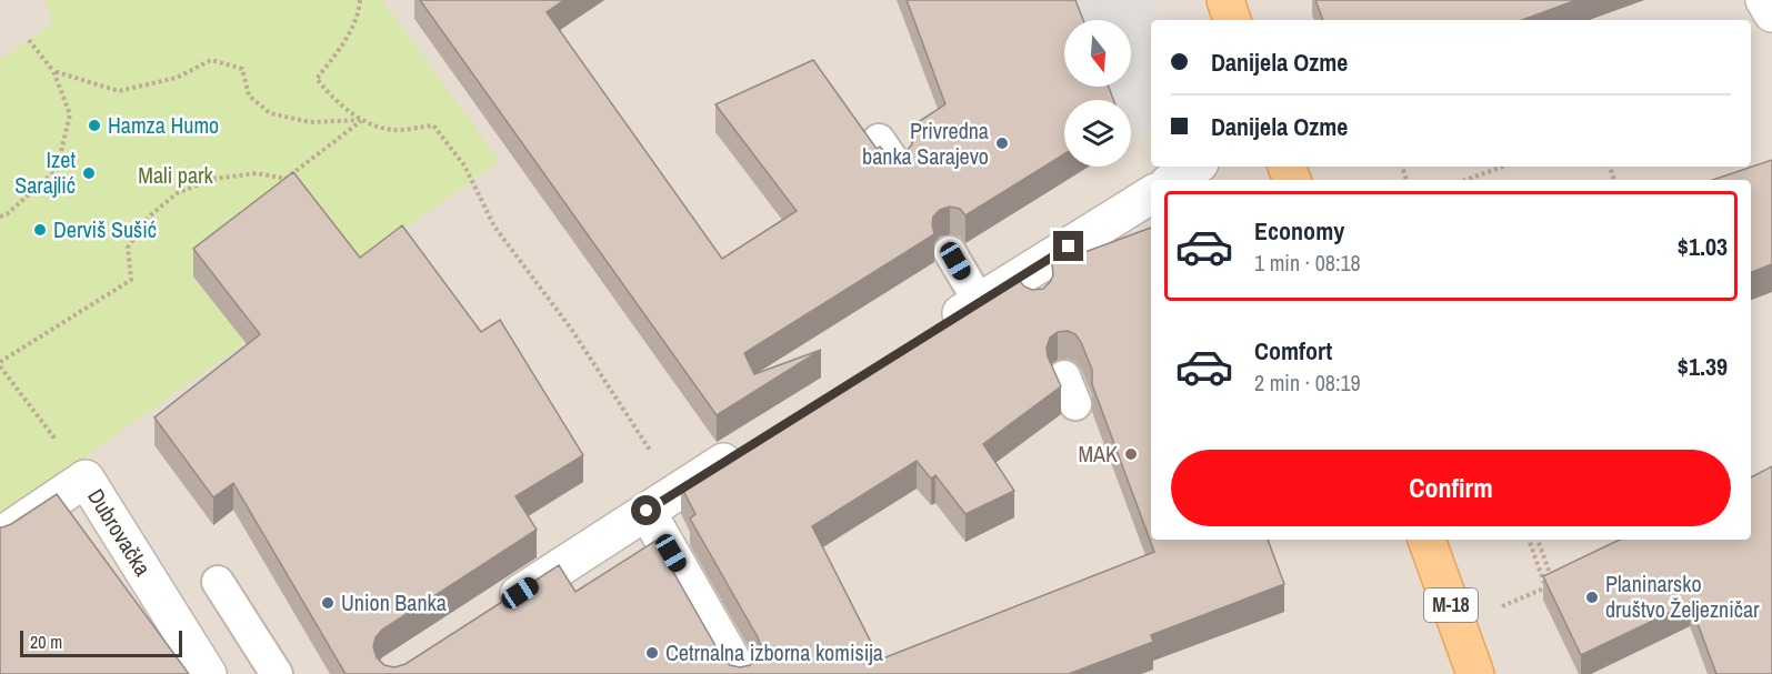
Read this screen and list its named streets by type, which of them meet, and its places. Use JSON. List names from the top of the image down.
{
  "streets": {
    "main road": ["M-18"],
    "street": ["Dubrovačka"]
  },
  "parks": ["Mali park"],
  "places": [
    "Hamza Humo",
    "Privredna banka Sarajevo",
    "Izet Sarajlić",
    "Derviš Sušić",
    "MAK",
    "Planinarsko društvo Željezničar",
    "Union Banka",
    "Cetrnalna izborna komisija"
  ],
  "scale_bar": "20 m",
  "north": "bottom",
  "page": {
    "banner": ["Danijela Ozme", "Danijela Ozme"],
    "list": [
      {
        "name": "Economy",
        "note": "1 min · 08:18",
        "value": "$1.03"
      },
      {
        "name": "Comfort",
        "note": "2 min · 08:19",
        "value": "$1.39"
      }
    ],
    "buttons": "Confirm",
    "scale": "20 m"
  }
}
